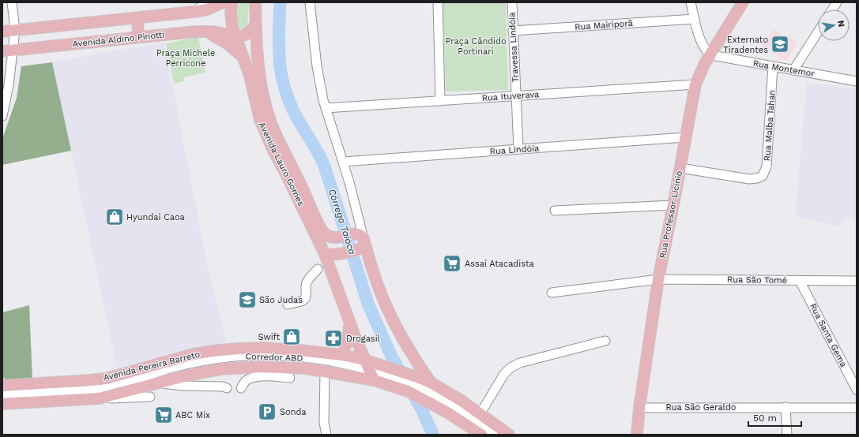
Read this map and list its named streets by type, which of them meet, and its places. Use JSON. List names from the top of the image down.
{
  "streets": {
    "main road": [
      "Avenida Aldino Pinotti",
      "Avenida Lauro Gomes",
      "Rua Professor Licínio",
      "Avenida Pereira Barreto"
    ],
    "street": [
      "Rua Mairiporã",
      "Travessa Lindóia",
      "Rua Montemor",
      "Rua Ituverava",
      "Rua Malba Tahan",
      "Rua Lindóia",
      "Rua São Tomé",
      "Rua Santa Gema",
      "Corredor ABD",
      "Rua São Geraldo"
    ]
  },
  "crossings": [
    ["Rua Mairiporã", "Travessa Lindóia"],
    ["Avenida Aldino Pinotti", "Avenida Lauro Gomes"],
    ["Travessa Lindóia", "Rua Ituverava"],
    ["Travessa Lindóia", "Rua Lindóia"],
    ["Rua Montemor", "Rua Malba Tahan"],
    ["Rua Montemor", "Rua Professor Licínio"],
    ["Rua Ituverava", "Rua Professor Licínio"],
    ["Rua Malba Tahan", "Rua Professor Licínio"],
    ["Rua Lindóia", "Rua Professor Licínio"],
    ["Avenida Lauro Gomes", "Corredor ABD"],
    ["Avenida Lauro Gomes", "Avenida Pereira Barreto"],
    ["Rua Professor Licínio", "Rua São Tomé"],
    ["Rua Professor Licínio", "Rua São Geraldo"],
    ["Rua São Tomé", "Rua Santa Gema"],
    ["Corredor ABD", "Avenida Pereira Barreto"]
  ],
  "water": ["Córrego Taióca"],
  "parks": ["Praça Cândido Portinari", "Praça Michele Perricone"],
  "places": {
    "school or university": ["Externato Tiradentes", "São Judas"],
    "shop": ["Hyundai Caoa", "Swift"],
    "supermarket": ["Assaí Atacadista", "ABC Mix"],
    "pharmacy": ["Drogasil"],
    "parking": ["Sonda"]
  },
  "scale_bar": "50 m",
  "north": "right"
}
